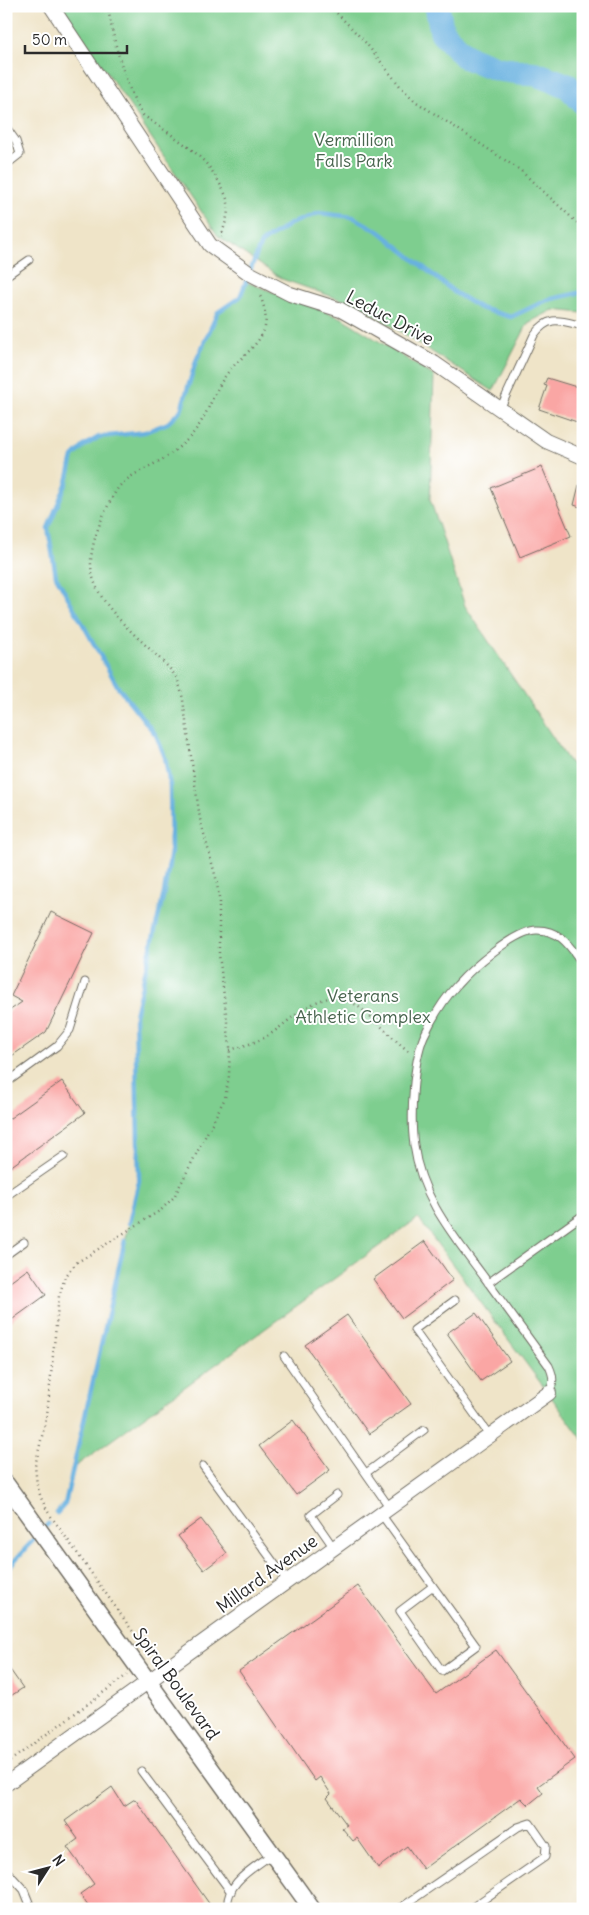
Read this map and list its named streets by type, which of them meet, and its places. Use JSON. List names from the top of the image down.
{
  "streets": {
    "street": ["Leduc Drive", "Millard Avenue", "Spiral Boulevard"]
  },
  "crossings": [
    ["Millard Avenue", "Spiral Boulevard"]
  ],
  "parks": ["Vermillion Falls Park", "Veterans Athletic Complex"],
  "scale_bar": "50 m",
  "north": "top right"
}
